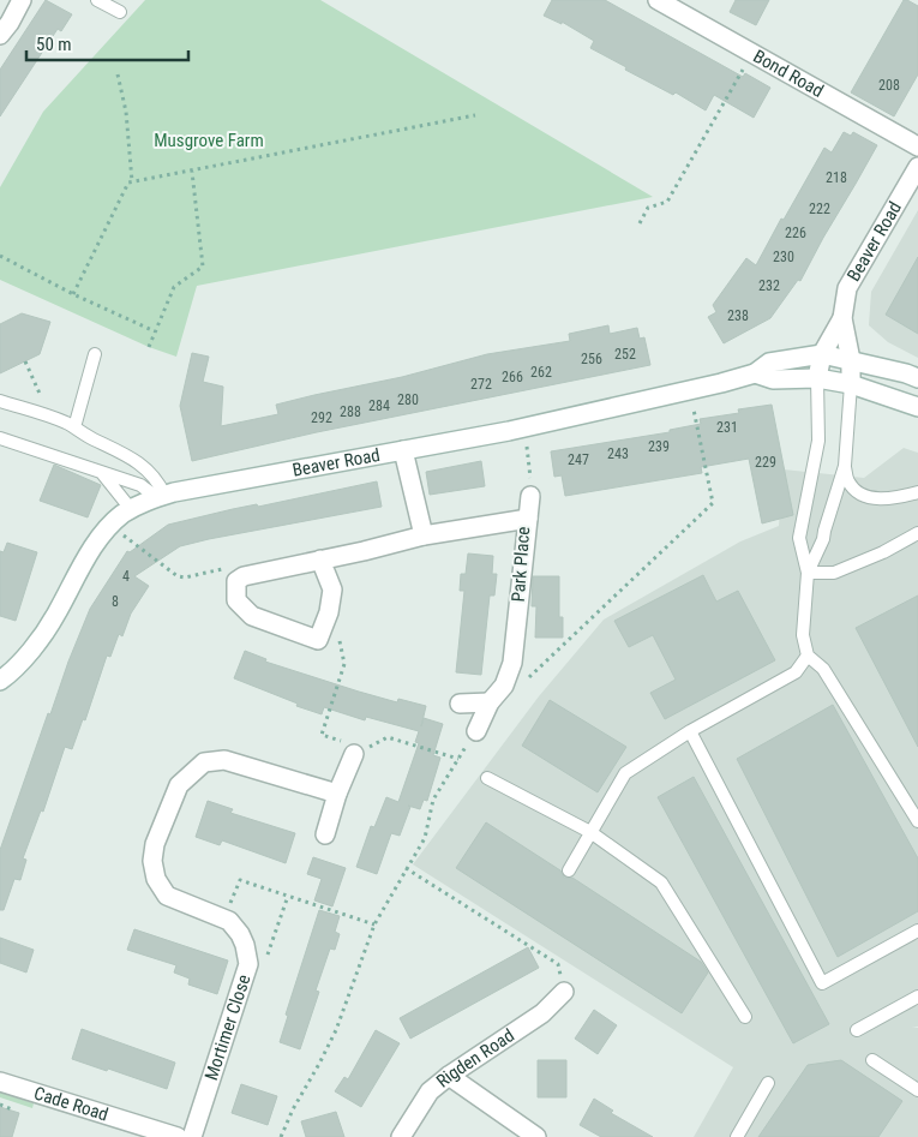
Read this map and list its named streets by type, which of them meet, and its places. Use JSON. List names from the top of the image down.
{
  "streets": {
    "street": [
      "Bond Road",
      "Beaver Road",
      "Park Place",
      "Mortimer Close",
      "Rigden Road",
      "Cade Road"
    ]
  },
  "parks": ["Musgrove Farm"],
  "house_numbers": [
    "208",
    "218",
    "222",
    "226",
    "230",
    "232",
    "238",
    "252",
    "256",
    "262",
    "266",
    "272",
    "280",
    "284",
    "288",
    "292",
    "231",
    "239",
    "243",
    "247",
    "229",
    "4",
    "8"
  ],
  "scale_bar": "50 m"
}
